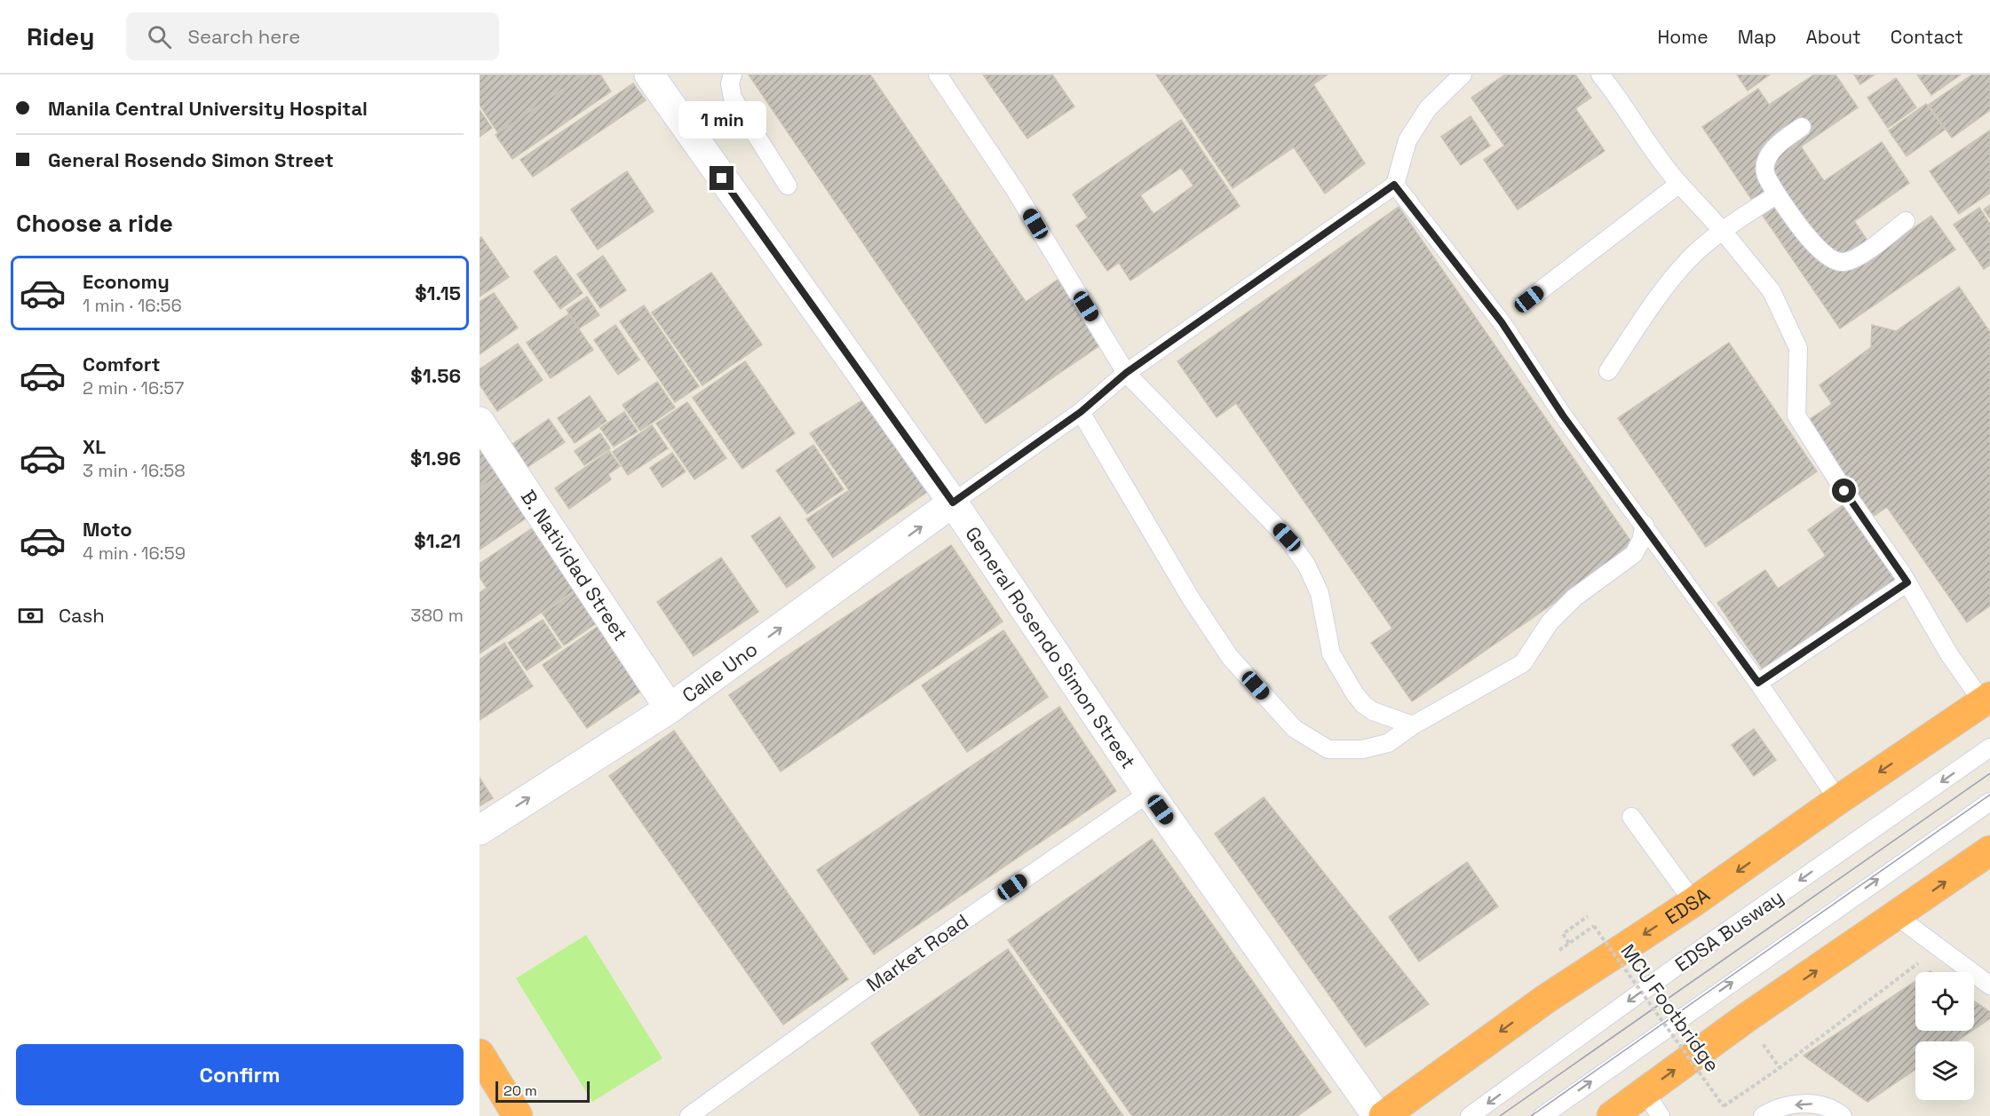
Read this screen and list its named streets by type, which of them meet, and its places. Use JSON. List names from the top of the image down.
{
  "streets": {
    "highway": ["EDSA"],
    "street": ["B. Natividad Street", "General Rosendo Simon Street", "Calle Uno"],
    "lane": ["EDSA Busway", "Market Road"],
    "path": ["MCU Footbridge"]
  },
  "crossings": [
    ["B. Natividad Street", "Calle Uno"],
    ["General Rosendo Simon Street", "Calle Uno"],
    ["General Rosendo Simon Street", "Market Road"]
  ],
  "one_way": ["Calle Uno"],
  "scale_bar": "20 m",
  "page": {
    "header": "Ridey",
    "search": "Search here",
    "nav": [
      "Home",
      "Map",
      "About",
      "Contact"
    ],
    "banner": ["Manila Central University Hospital", "General Rosendo Simon Street"],
    "bubble": "1 min",
    "heading": "Choose a ride",
    "list": [
      {
        "name": "Economy",
        "note": "1 min · 16:56",
        "value": "$1.15"
      },
      {
        "name": "Comfort",
        "note": "2 min · 16:57",
        "value": "$1.56"
      },
      {
        "name": "XL",
        "note": "3 min · 16:58",
        "value": "$1.96"
      },
      {
        "name": "Moto",
        "note": "4 min · 16:59",
        "value": "$1.21"
      }
    ],
    "pay": ["Cash", "380 m"],
    "buttons": "Confirm",
    "scale": "20 m"
  }
}
